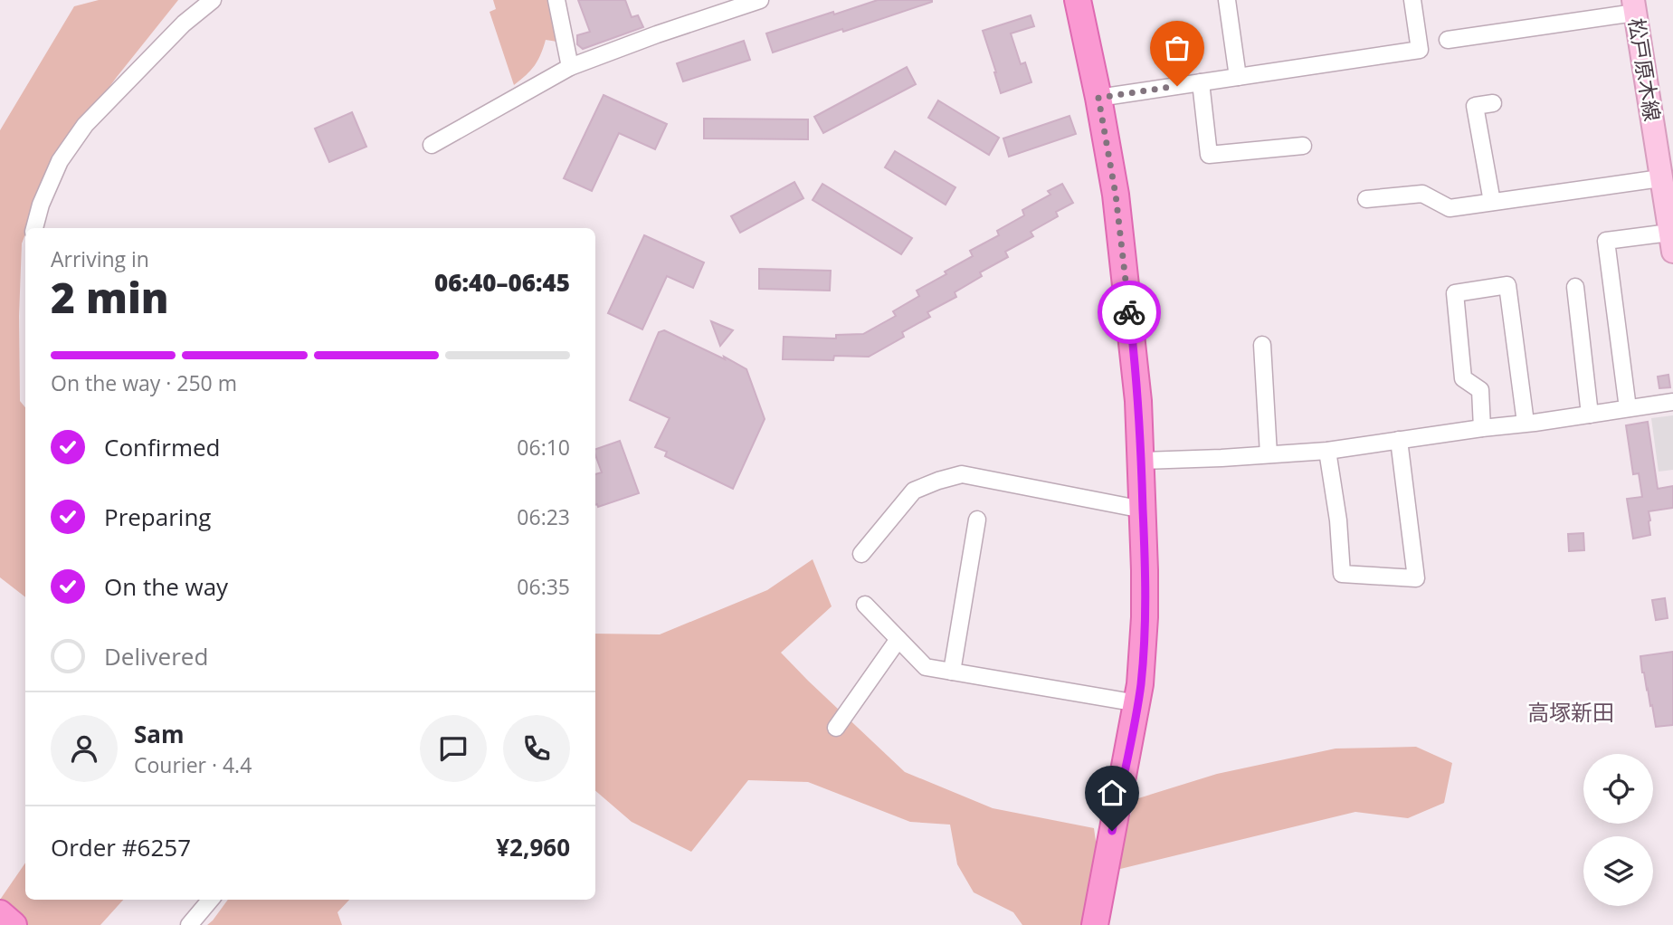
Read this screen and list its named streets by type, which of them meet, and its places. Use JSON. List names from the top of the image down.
{
  "streets": {
    "main road": ["松戸原木線"]
  },
  "districts": ["高塚新田"],
  "page": {
    "heading": ["2 min", "Arriving in", "06:40–06:45"],
    "panel": [
      "Sam",
      "Courier · 4.4",
      "Order #6257",
      "¥2,960"
    ],
    "bar": "On the way · 250 m",
    "list": [
      ["Confirmed", "06:10"],
      ["Preparing", "06:23"],
      ["On the way", "06:35"],
      "Delivered"
    ]
  }
}
